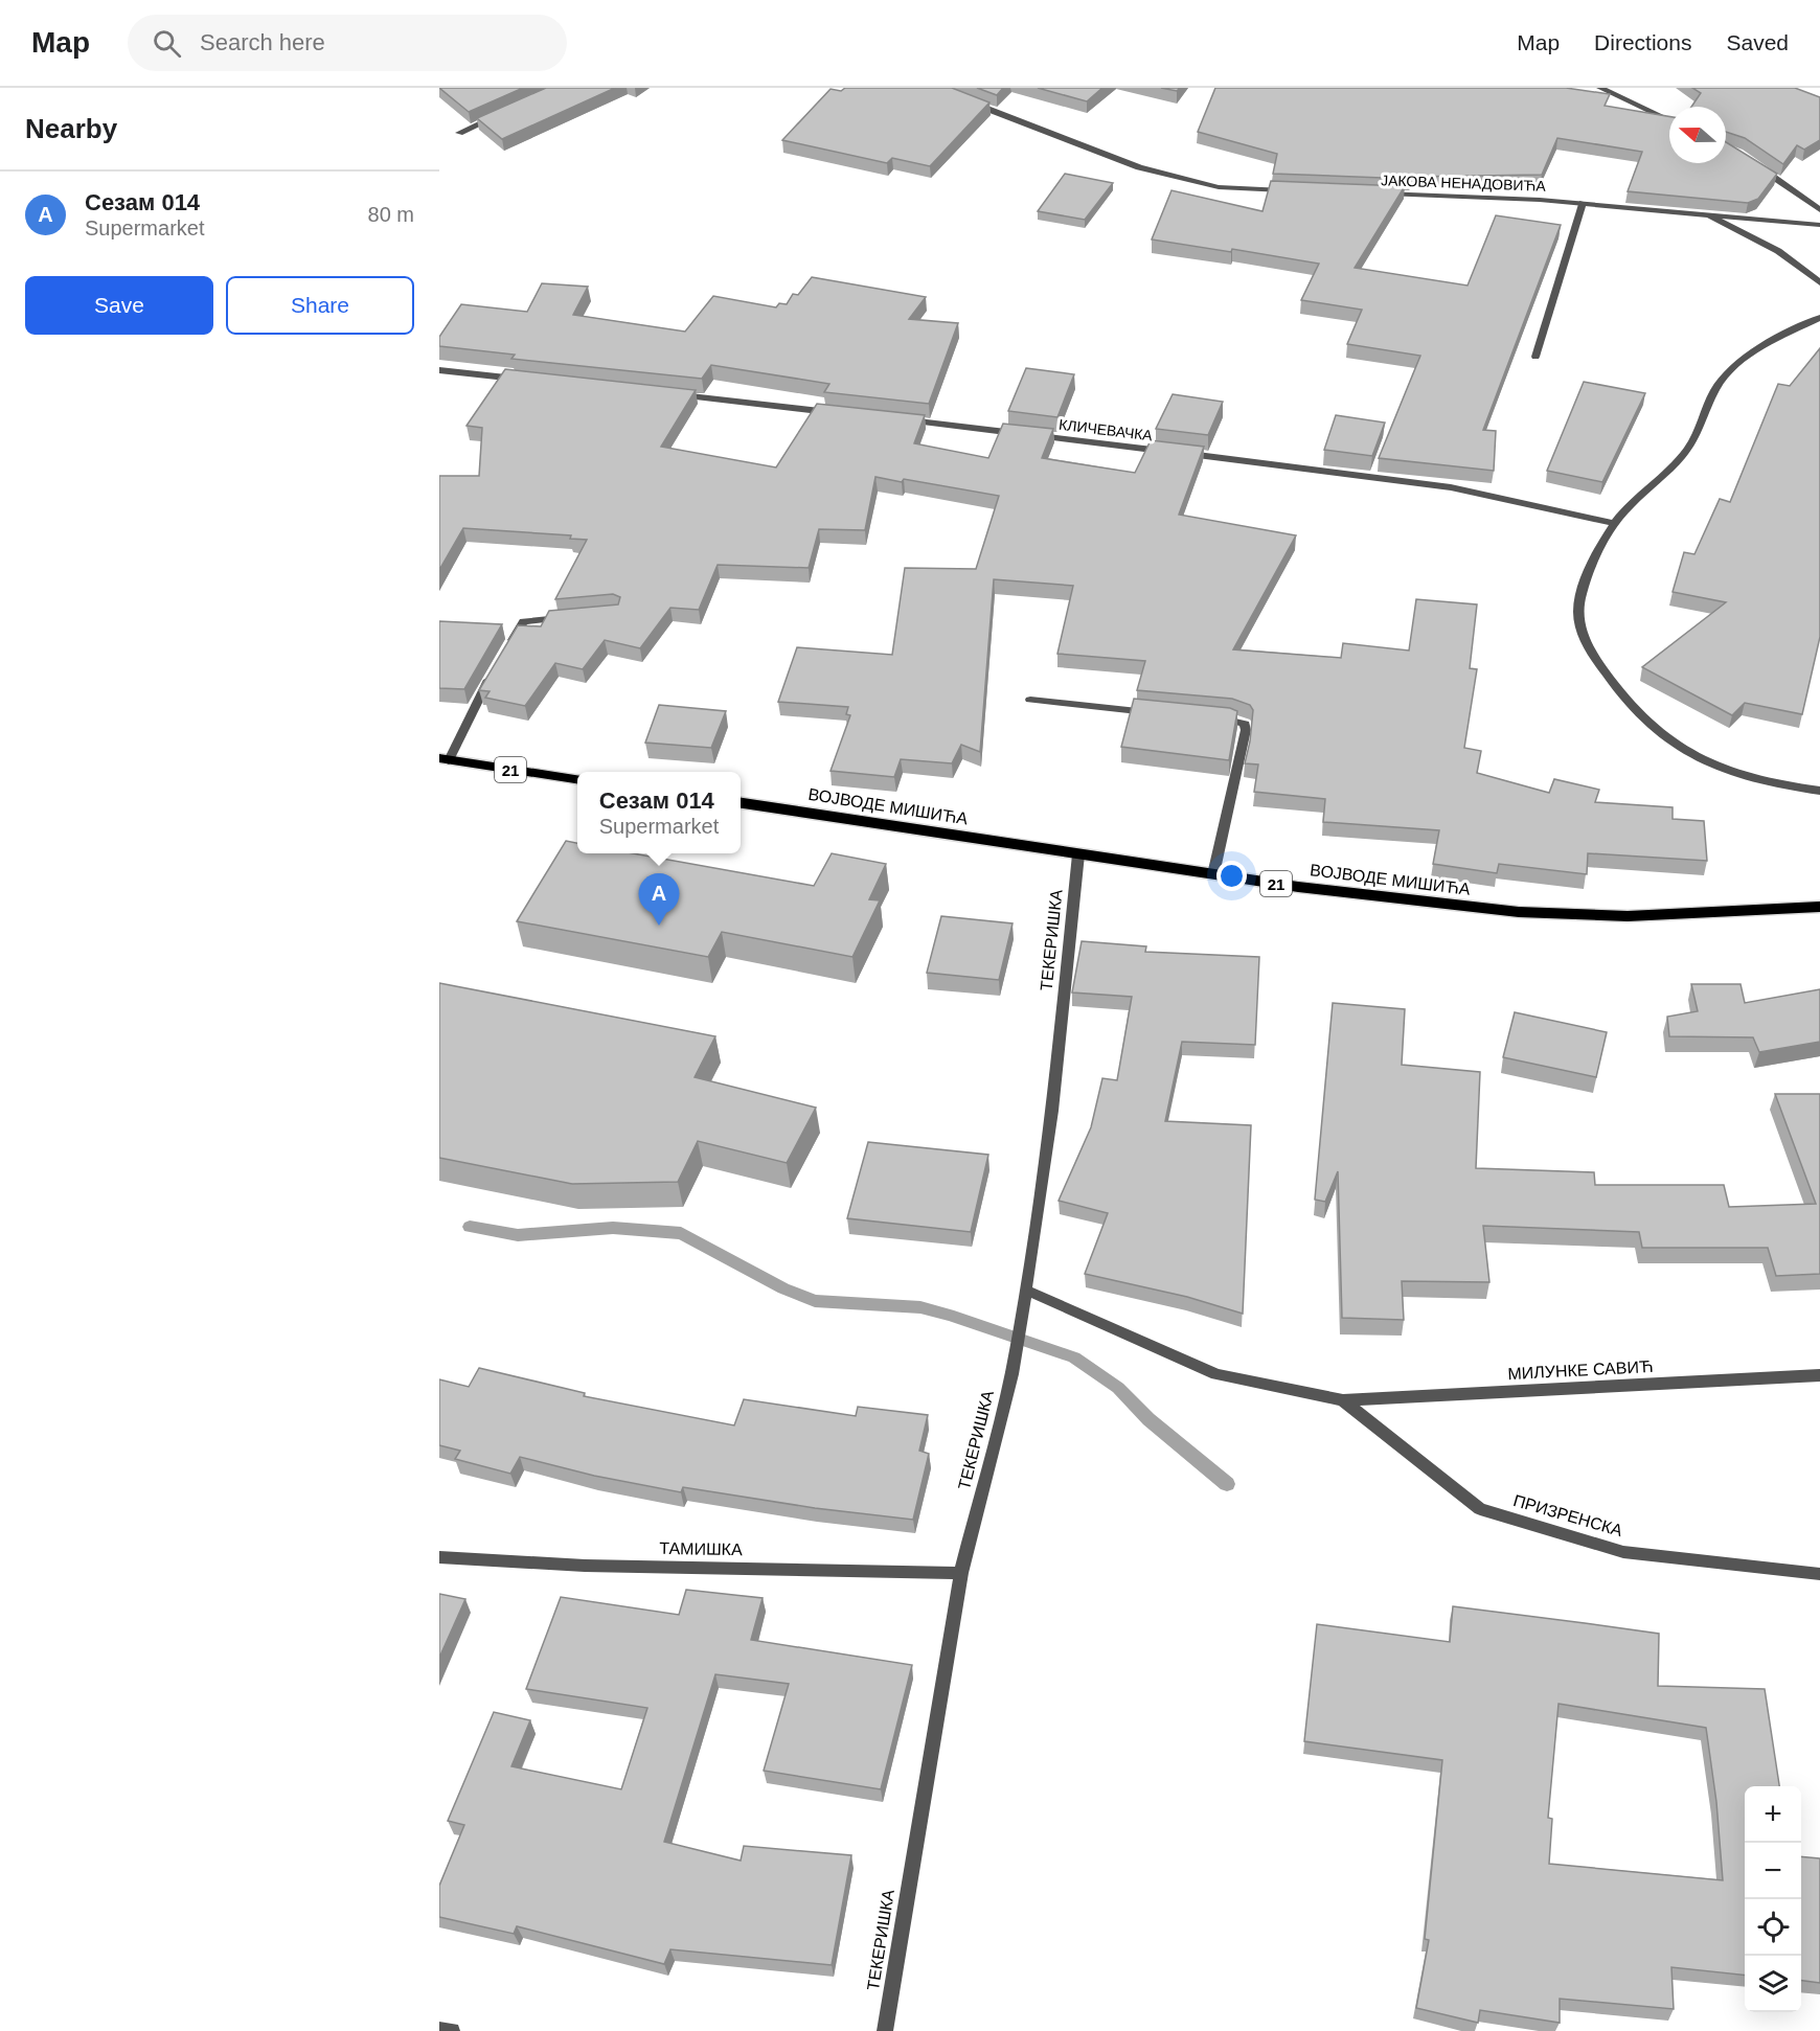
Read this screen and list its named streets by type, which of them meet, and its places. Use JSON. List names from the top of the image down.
{
  "streets": {
    "main road": ["21", "ВОЈВОДЕ МИШИЋА"],
    "street": [
      "ЈАКОВА НЕНАДОВИЋА",
      "КЛИЧЕВАЧКА",
      "ТЕКЕРИШКА",
      "МИЛУНКЕ САВИЋ",
      "ПРИЗРЕНСКА",
      "ТАМИШКА"
    ]
  },
  "crossings": [
    ["ВОЈВОДЕ МИШИЋА", "ТЕКЕРИШКА"],
    ["ТЕКЕРИШКА", "ТАМИШКА"],
    ["МИЛУНКЕ САВИЋ", "ПРИЗРЕНСКА"]
  ],
  "north": "left",
  "page": {
    "header": "Map",
    "search": "Search here",
    "nav": ["Map", "Directions", "Saved"],
    "heading": "Nearby",
    "list": [
      {
        "mark": "A",
        "name": "Сезам 014",
        "note": "Supermarket",
        "value": "80 m"
      }
    ],
    "buttons": ["Save", "Share"],
    "popup": ["Сезам 014", "Supermarket"],
    "pins": "A",
    "map_buttons": ["+", "−"]
  }
}
